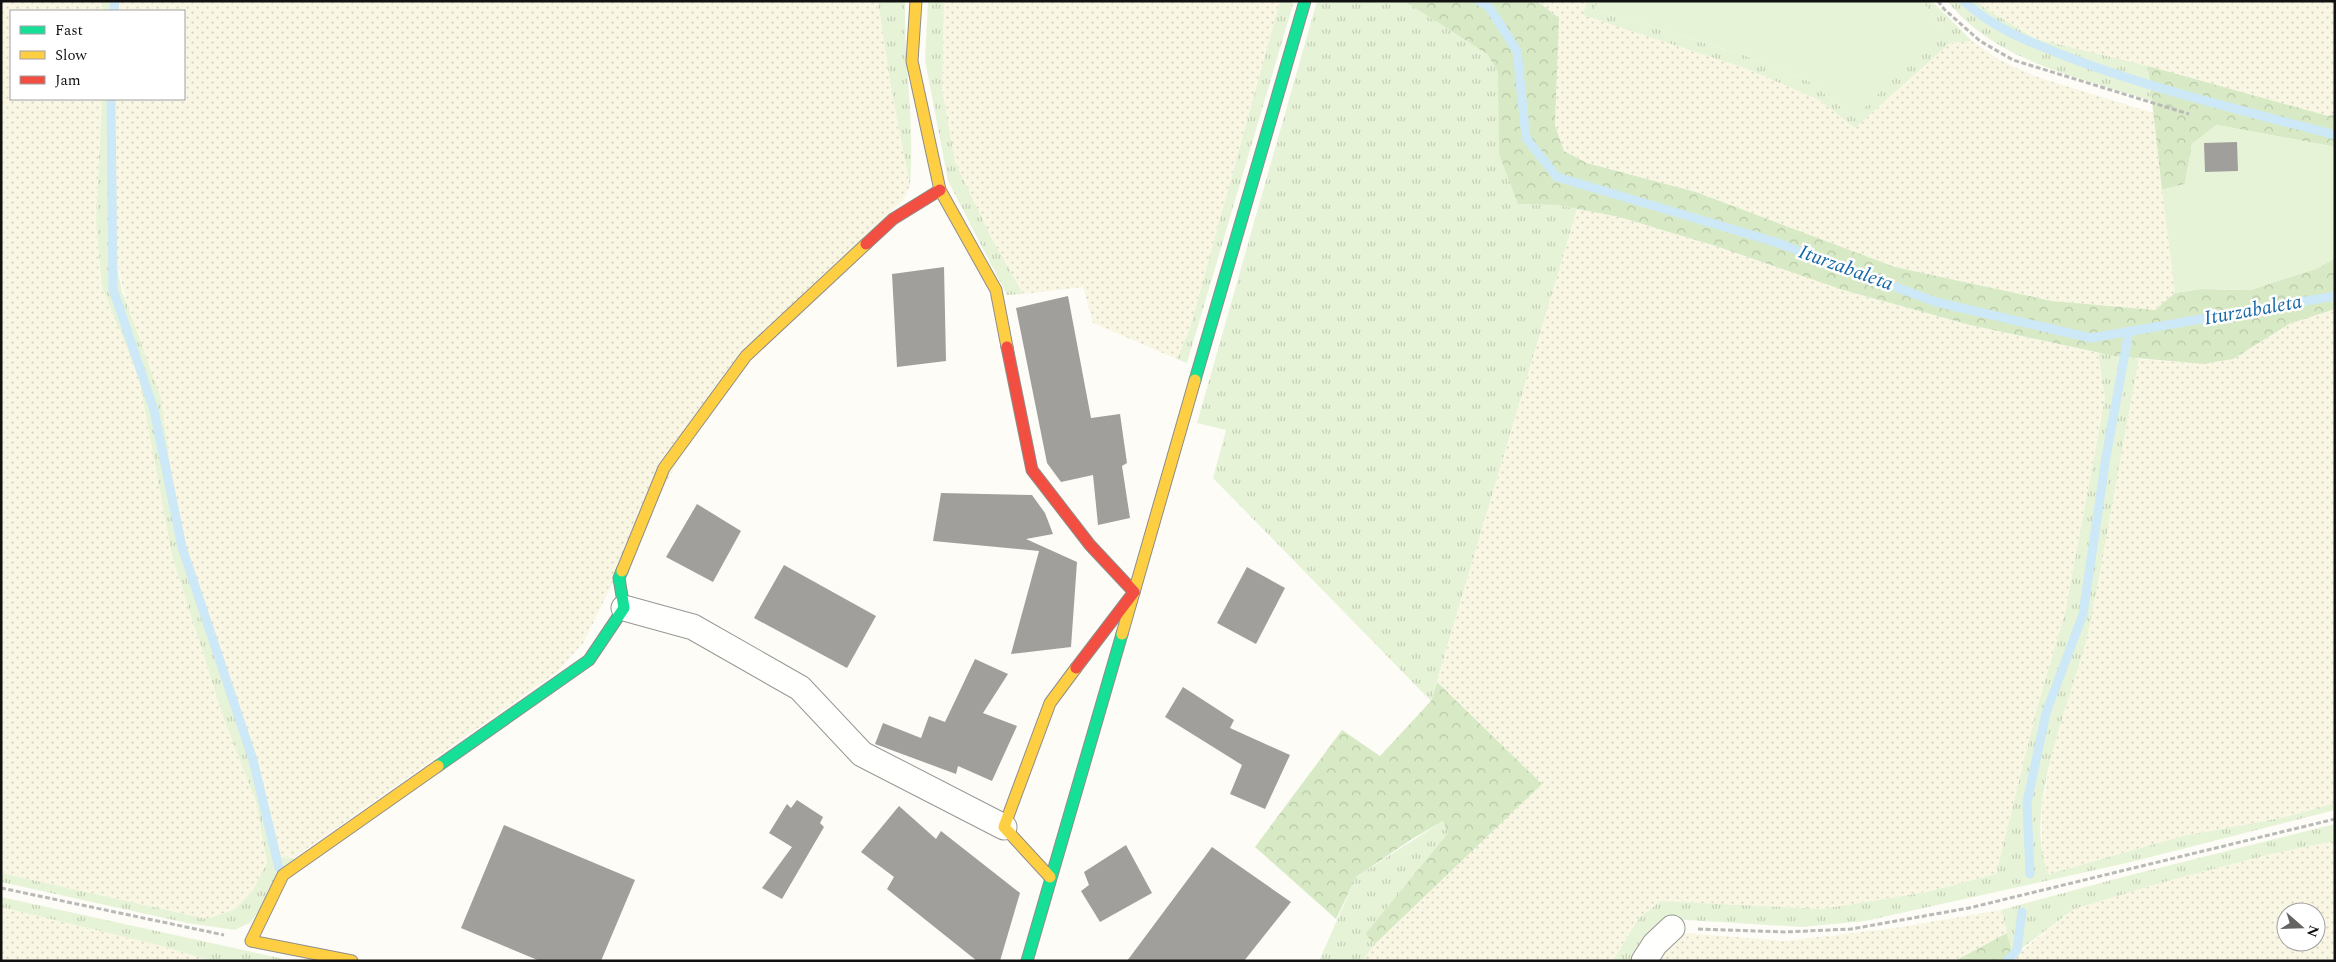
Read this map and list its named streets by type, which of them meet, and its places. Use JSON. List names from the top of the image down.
{
  "water": ["Iturzabaleta"],
  "legend": ["Fast", "Slow", "Jam"],
  "north": "right"
}
